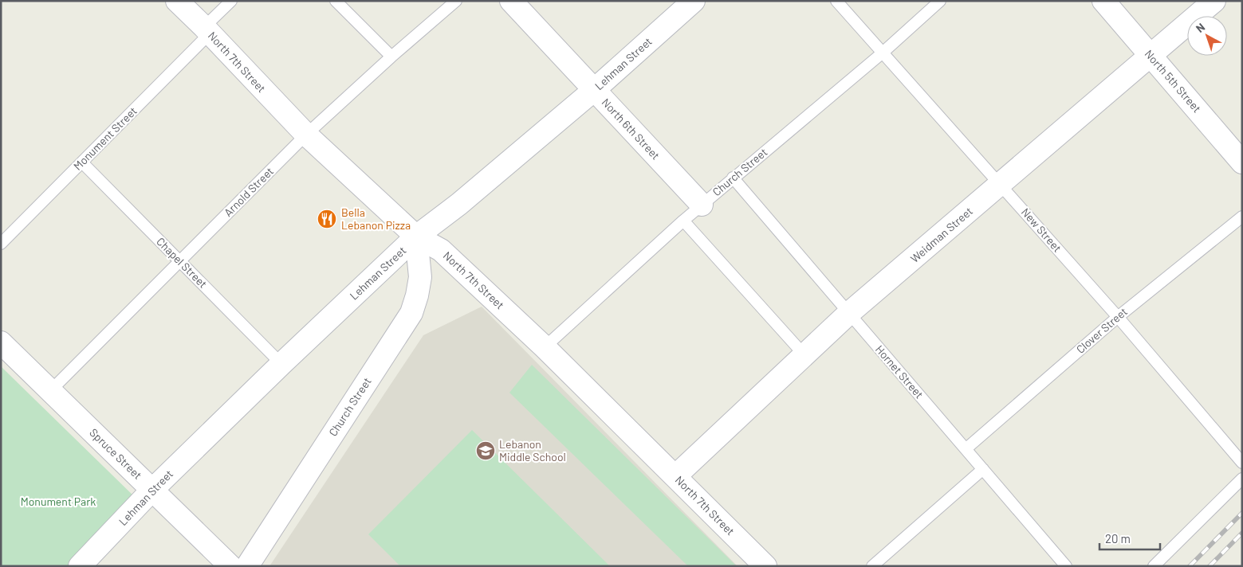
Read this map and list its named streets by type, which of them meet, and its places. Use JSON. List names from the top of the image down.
{
  "streets": {
    "street": [
      "North 7th Street",
      "Lehman Street",
      "North 5th Street",
      "North 6th Street",
      "Church Street",
      "Weidman Street",
      "Spruce Street"
    ],
    "lane": [
      "Monument Street",
      "Arnold Street",
      "New Street",
      "Chapel Street",
      "Clover Street",
      "Hornet Street"
    ]
  },
  "crossings": [
    ["North 7th Street", "Lehman Street"],
    ["North 7th Street", "Monument Street"],
    ["North 7th Street", "Church Street"],
    ["North 7th Street", "Arnold Street"],
    ["North 7th Street", "Weidman Street"],
    ["Lehman Street", "North 6th Street"],
    ["Lehman Street", "Church Street"],
    ["Lehman Street", "Chapel Street"],
    ["Lehman Street", "Spruce Street"],
    ["North 5th Street", "Weidman Street"],
    ["North 6th Street", "Church Street"],
    ["Monument Street", "Chapel Street"],
    ["Church Street", "New Street"],
    ["Church Street", "Hornet Street"],
    ["Arnold Street", "Chapel Street"],
    ["Arnold Street", "Spruce Street"],
    ["New Street", "Weidman Street"],
    ["New Street", "Clover Street"],
    ["Weidman Street", "Hornet Street"],
    ["Clover Street", "Hornet Street"]
  ],
  "parks": ["Monument Park"],
  "places": {
    "restaurant": ["Bella Lebanon Pizza"],
    "school or university": ["Lebanon Middle School"]
  },
  "scale_bar": "20 m",
  "north": "top left"
}
